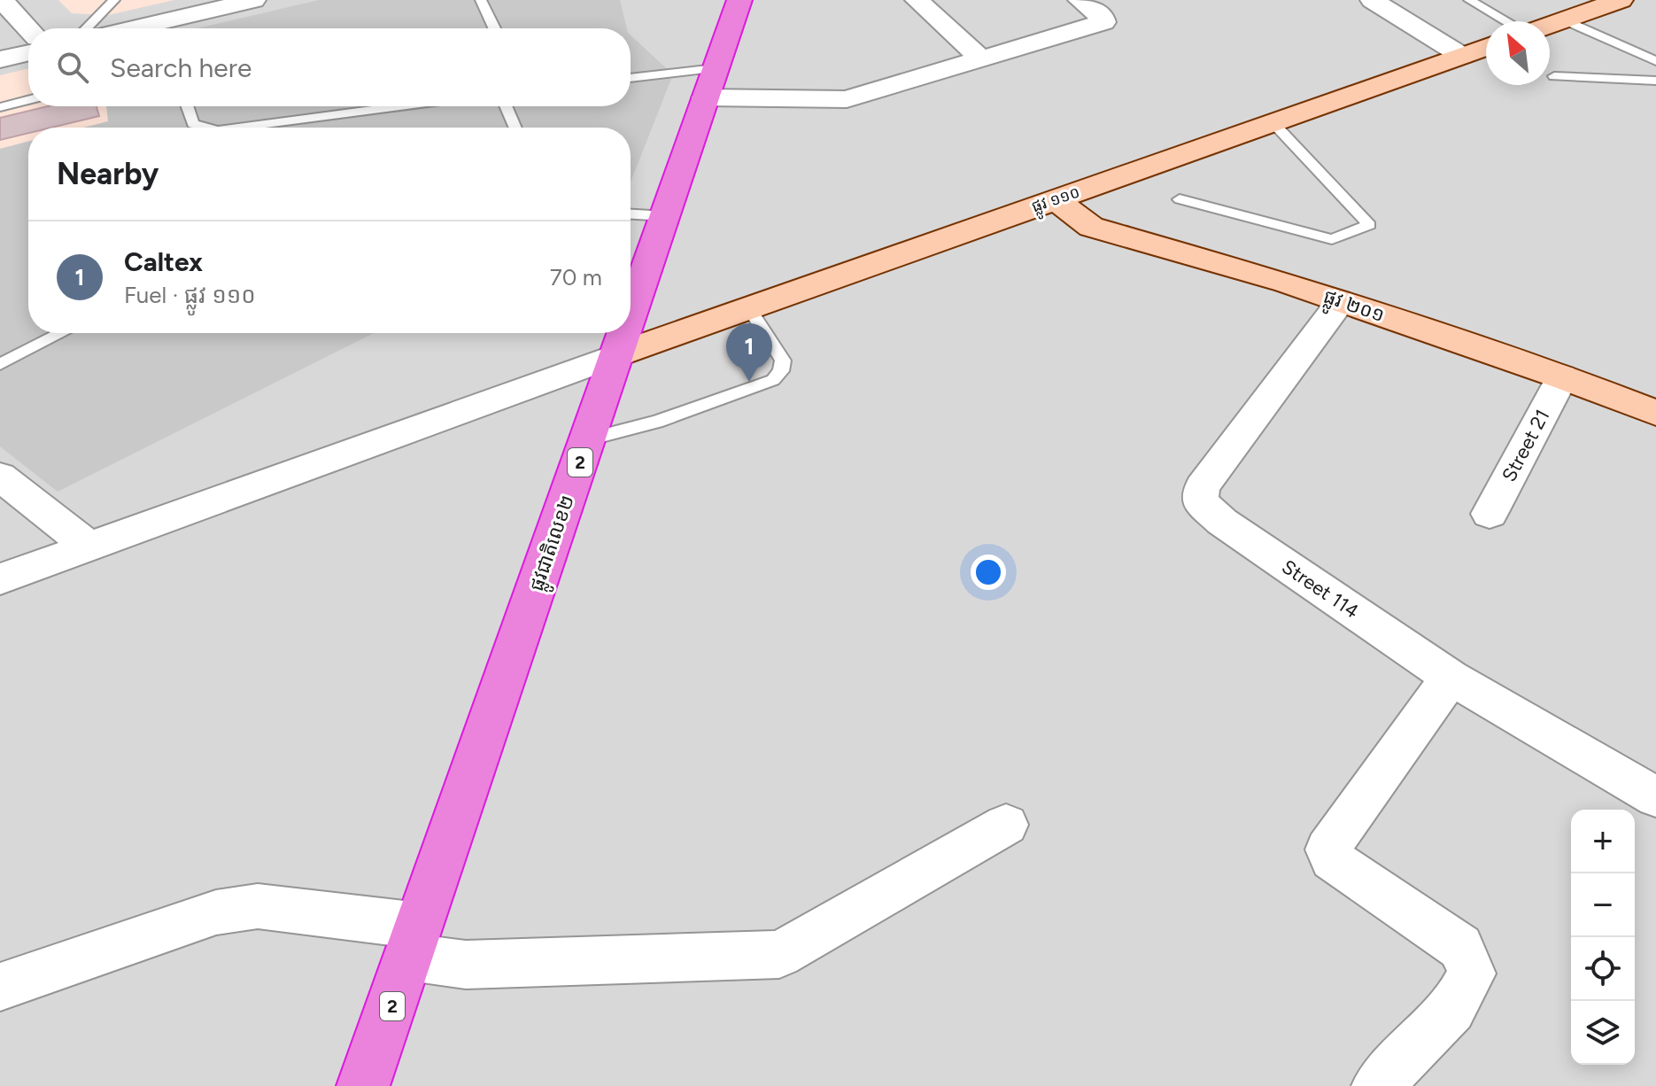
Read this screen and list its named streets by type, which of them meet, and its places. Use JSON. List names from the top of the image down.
{
  "streets": {
    "highway": ["2", "ផ្លូវជាតិលេខ២"],
    "street": [
      "ផ្លូវ ១១០",
      "ផ្លូវ ២០១",
      "Street 21",
      "Street 114"
    ]
  },
  "crossings": [
    ["ផ្លូវ ១១០", "ផ្លូវ ២០១"],
    ["ផ្លូវ ១១០", "ផ្លូវជាតិលេខ២"],
    ["ផ្លូវ ២០១", "Street 21"],
    ["ផ្លូវ ២០១", "Street 114"]
  ],
  "north": "top left",
  "page": {
    "search": "Search here",
    "heading": "Nearby",
    "list": [
      {
        "mark": "1",
        "name": "Caltex",
        "note": "Fuel · ផ្លូវ ១១០",
        "value": "70 m"
      }
    ],
    "pins": "1",
    "map_buttons": ["+", "−"]
  }
}
